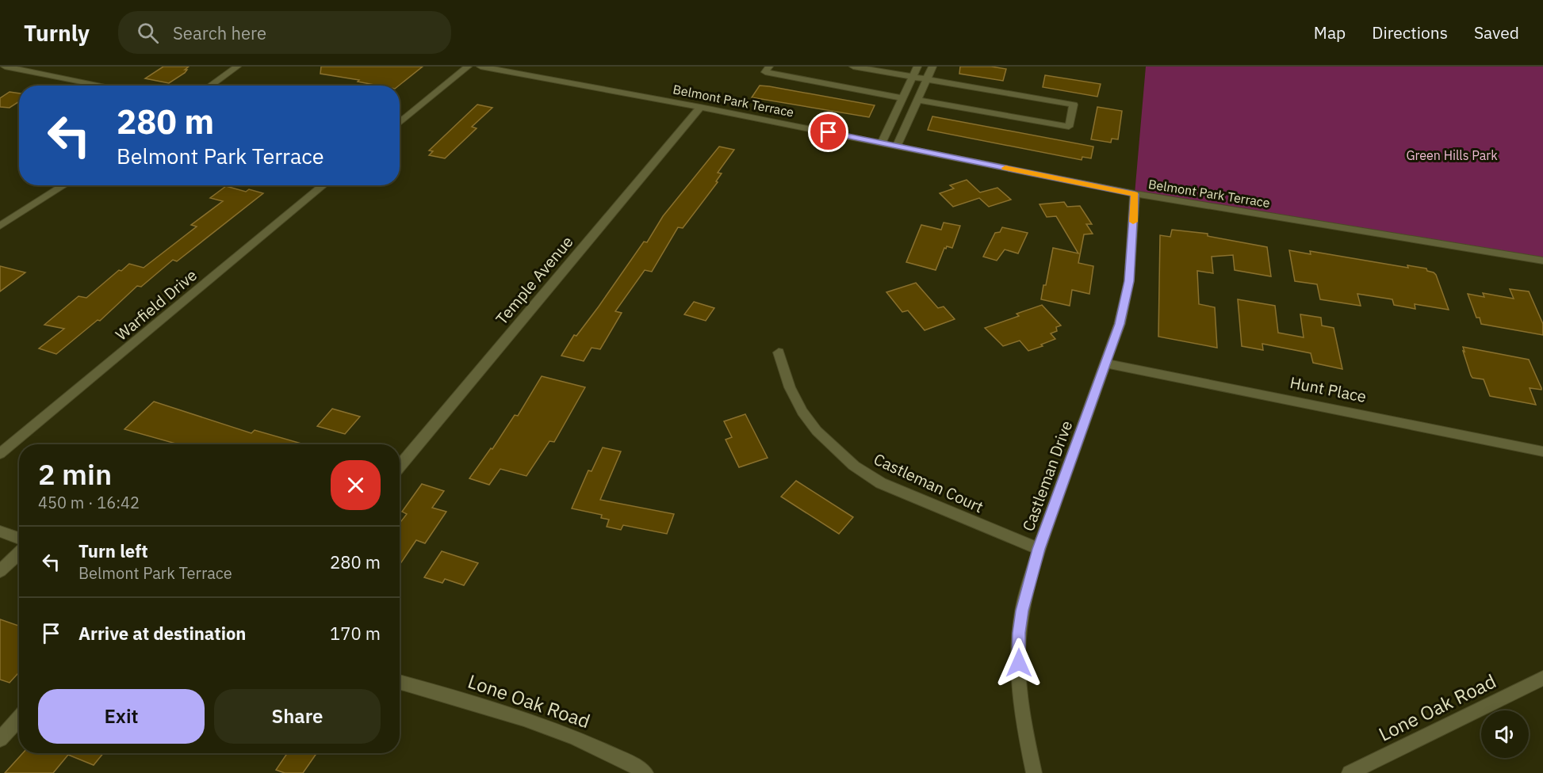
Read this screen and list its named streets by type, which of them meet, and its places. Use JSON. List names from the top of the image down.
{
  "streets": {
    "street": [
      "Belmont Park Terrace",
      "Temple Avenue",
      "Warfield Drive",
      "Hunt Place",
      "Castleman Drive",
      "Castleman Court",
      "Lone Oak Road"
    ]
  },
  "crossings": [
    ["Belmont Park Terrace", "Temple Avenue"],
    ["Belmont Park Terrace", "Castleman Drive"],
    ["Hunt Place", "Castleman Drive"],
    ["Castleman Drive", "Castleman Court"]
  ],
  "parks": ["Green Hills Park"],
  "page": {
    "header": "Turnly",
    "search": "Search here",
    "nav": ["Map", "Directions", "Saved"],
    "turn": ["280 m", "Belmont Park Terrace"],
    "heading": ["2 min", "450 m · 16:42"],
    "list": [
      {
        "name": "Turn left",
        "note": "Belmont Park Terrace",
        "value": "280 m"
      },
      {
        "name": "Arrive at destination",
        "value": "170 m"
      }
    ],
    "buttons": ["Exit", "Share"]
  }
}
